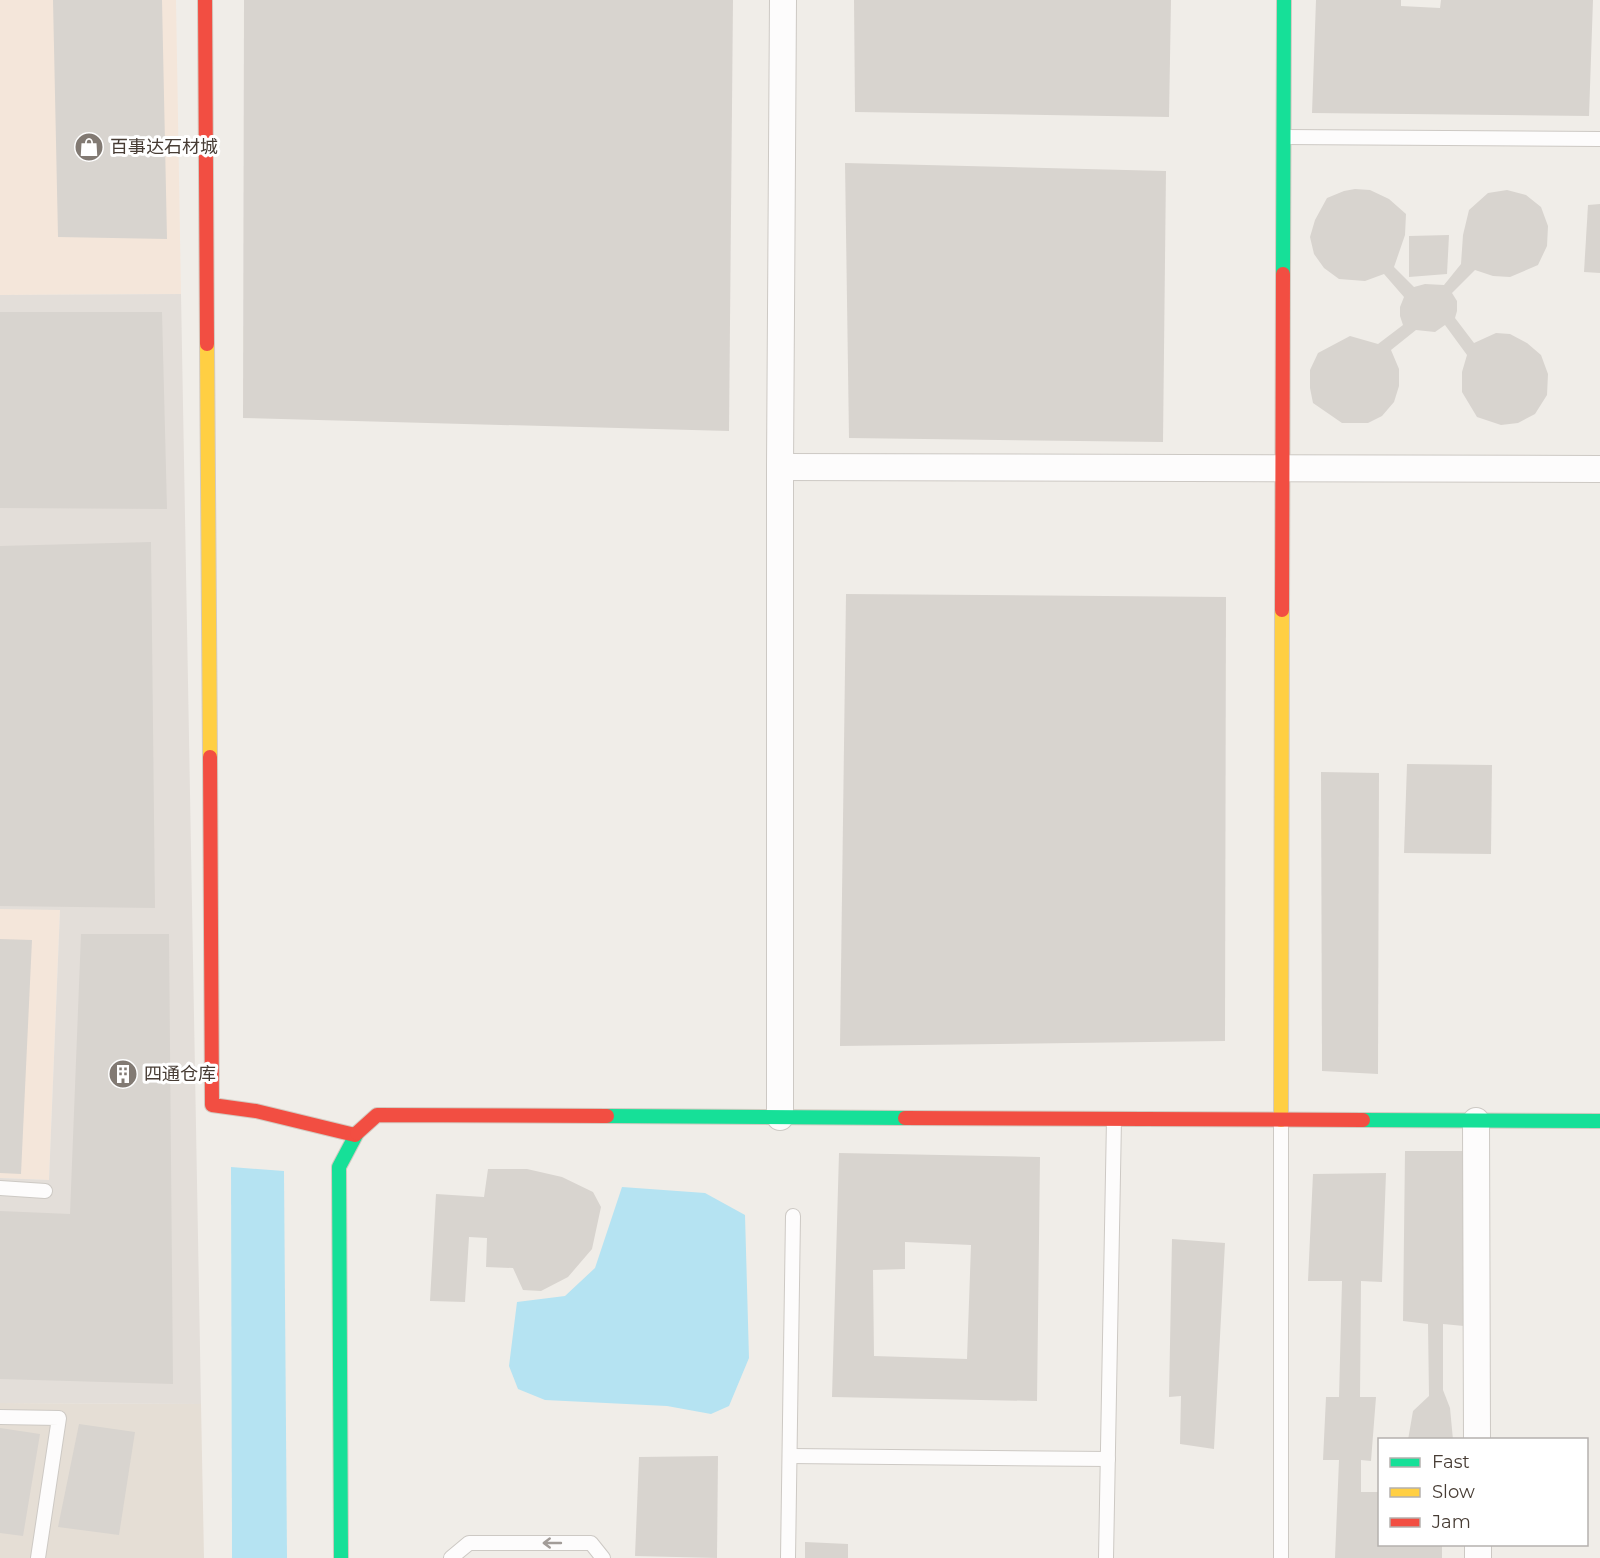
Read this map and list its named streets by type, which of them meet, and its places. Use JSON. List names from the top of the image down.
{
  "places": {
    "shop": ["百事达石材城"],
    "building": ["四通仓库"]
  },
  "legend": ["Fast", "Slow", "Jam"]
}
